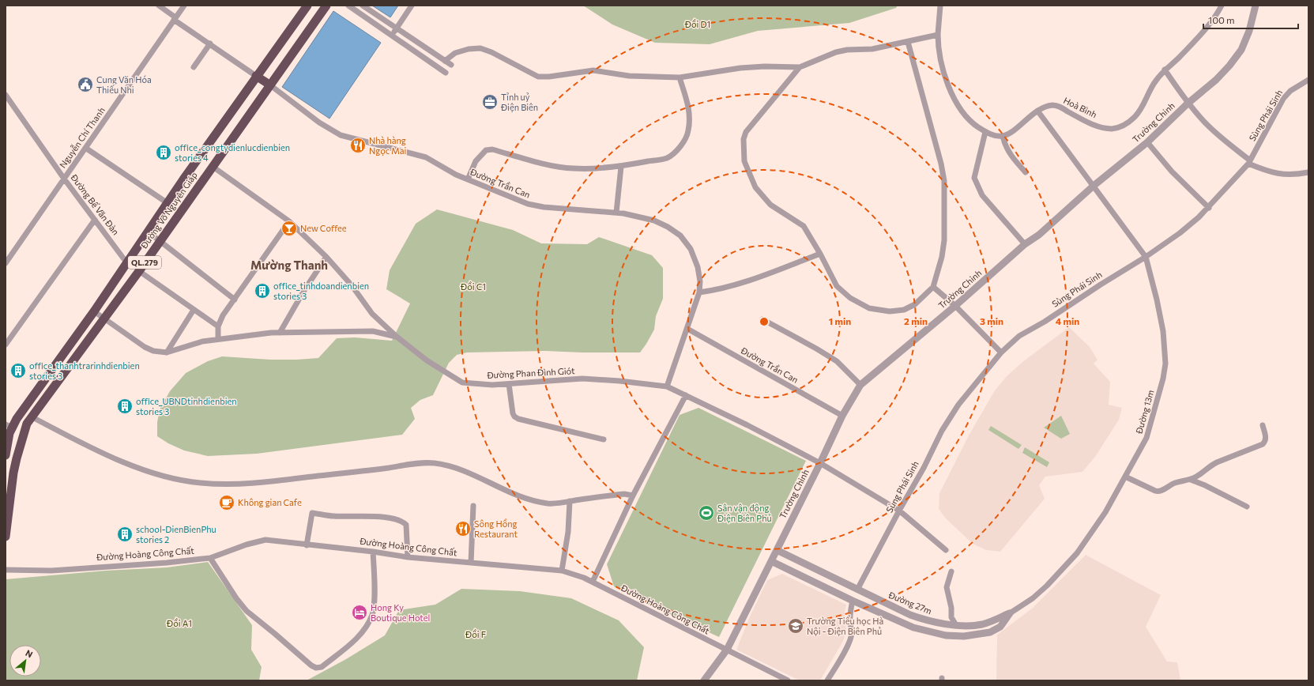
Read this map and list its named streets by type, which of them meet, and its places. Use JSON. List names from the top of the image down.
{
  "streets": {
    "highway": ["Đường Võ Nguyên Giáp", "QL.279"],
    "street": [
      "Hoà Bình",
      "Sùng Phái Sinh",
      "Trường Chinh",
      "Nguyễn Chí Thanh",
      "Đường Trần Can",
      "Đường Bế Văn Đàn",
      "Đường Phan Đình Giót",
      "Đường 13m",
      "Đường Hoàng Công Chất",
      "Đường 27m"
    ]
  },
  "crossings": [
    ["Hoà Bình", "Đường 13m"],
    ["Sùng Phái Sinh", "Đường Phan Đình Giót"],
    ["Sùng Phái Sinh", "Đường 13m"],
    ["Sùng Phái Sinh", "Đường 27m"],
    ["Trường Chinh", "Đường Trần Can"],
    ["Trường Chinh", "Đường Phan Đình Giót"],
    ["Trường Chinh", "Đường 13m"],
    ["Trường Chinh", "Đường Hoàng Công Chất"],
    ["Trường Chinh", "Đường 27m"],
    ["Nguyễn Chí Thanh", "Đường Bế Văn Đàn"],
    ["Đường Trần Can", "Đường Võ Nguyên Giáp"],
    ["Đường Trần Can", "Đường Phan Đình Giót"],
    ["Đường Bế Văn Đàn", "Đường Võ Nguyên Giáp"],
    ["Đường Võ Nguyên Giáp", "Đường Phan Đình Giót"],
    ["Đường 13m", "Đường 27m"]
  ],
  "districts": ["Mường Thanh"],
  "parks": [
    "Đồi D1",
    "Đồi C1",
    "Đồi A1",
    "Đồi F"
  ],
  "places": {
    "public building": ["Cung Văn Hóa Thiếu Nhi"],
    "office": ["Tỉnh uỷ Điện Biên"],
    "restaurant": ["Nhà hàng Ngọc Mai", "Sông Hồng Restaurant"],
    "building": [
      "office_congtydienlucdienbien stories 4",
      "office_tinhdoandienbien stories 3",
      "office_thanhtrarinhdienbien stories 3",
      "office_UBNDtinhdienbien stories 3",
      "school-DienBienPhu stories 2"
    ],
    "bar": ["New Coffee"],
    "cafe": ["Không gian Cafe"],
    "sports": ["Sân vận động Điện Biên Phủ"],
    "hotel": ["Hong Ky Boutique Hotel"],
    "school or university": ["Trường Tiểu học Hà Nội - Điện Biên Phủ"]
  },
  "scale_bar": "100 m",
  "north": "top right",
  "rings": [
    "1 min",
    "2 min",
    "3 min",
    "4 min"
  ]
}
